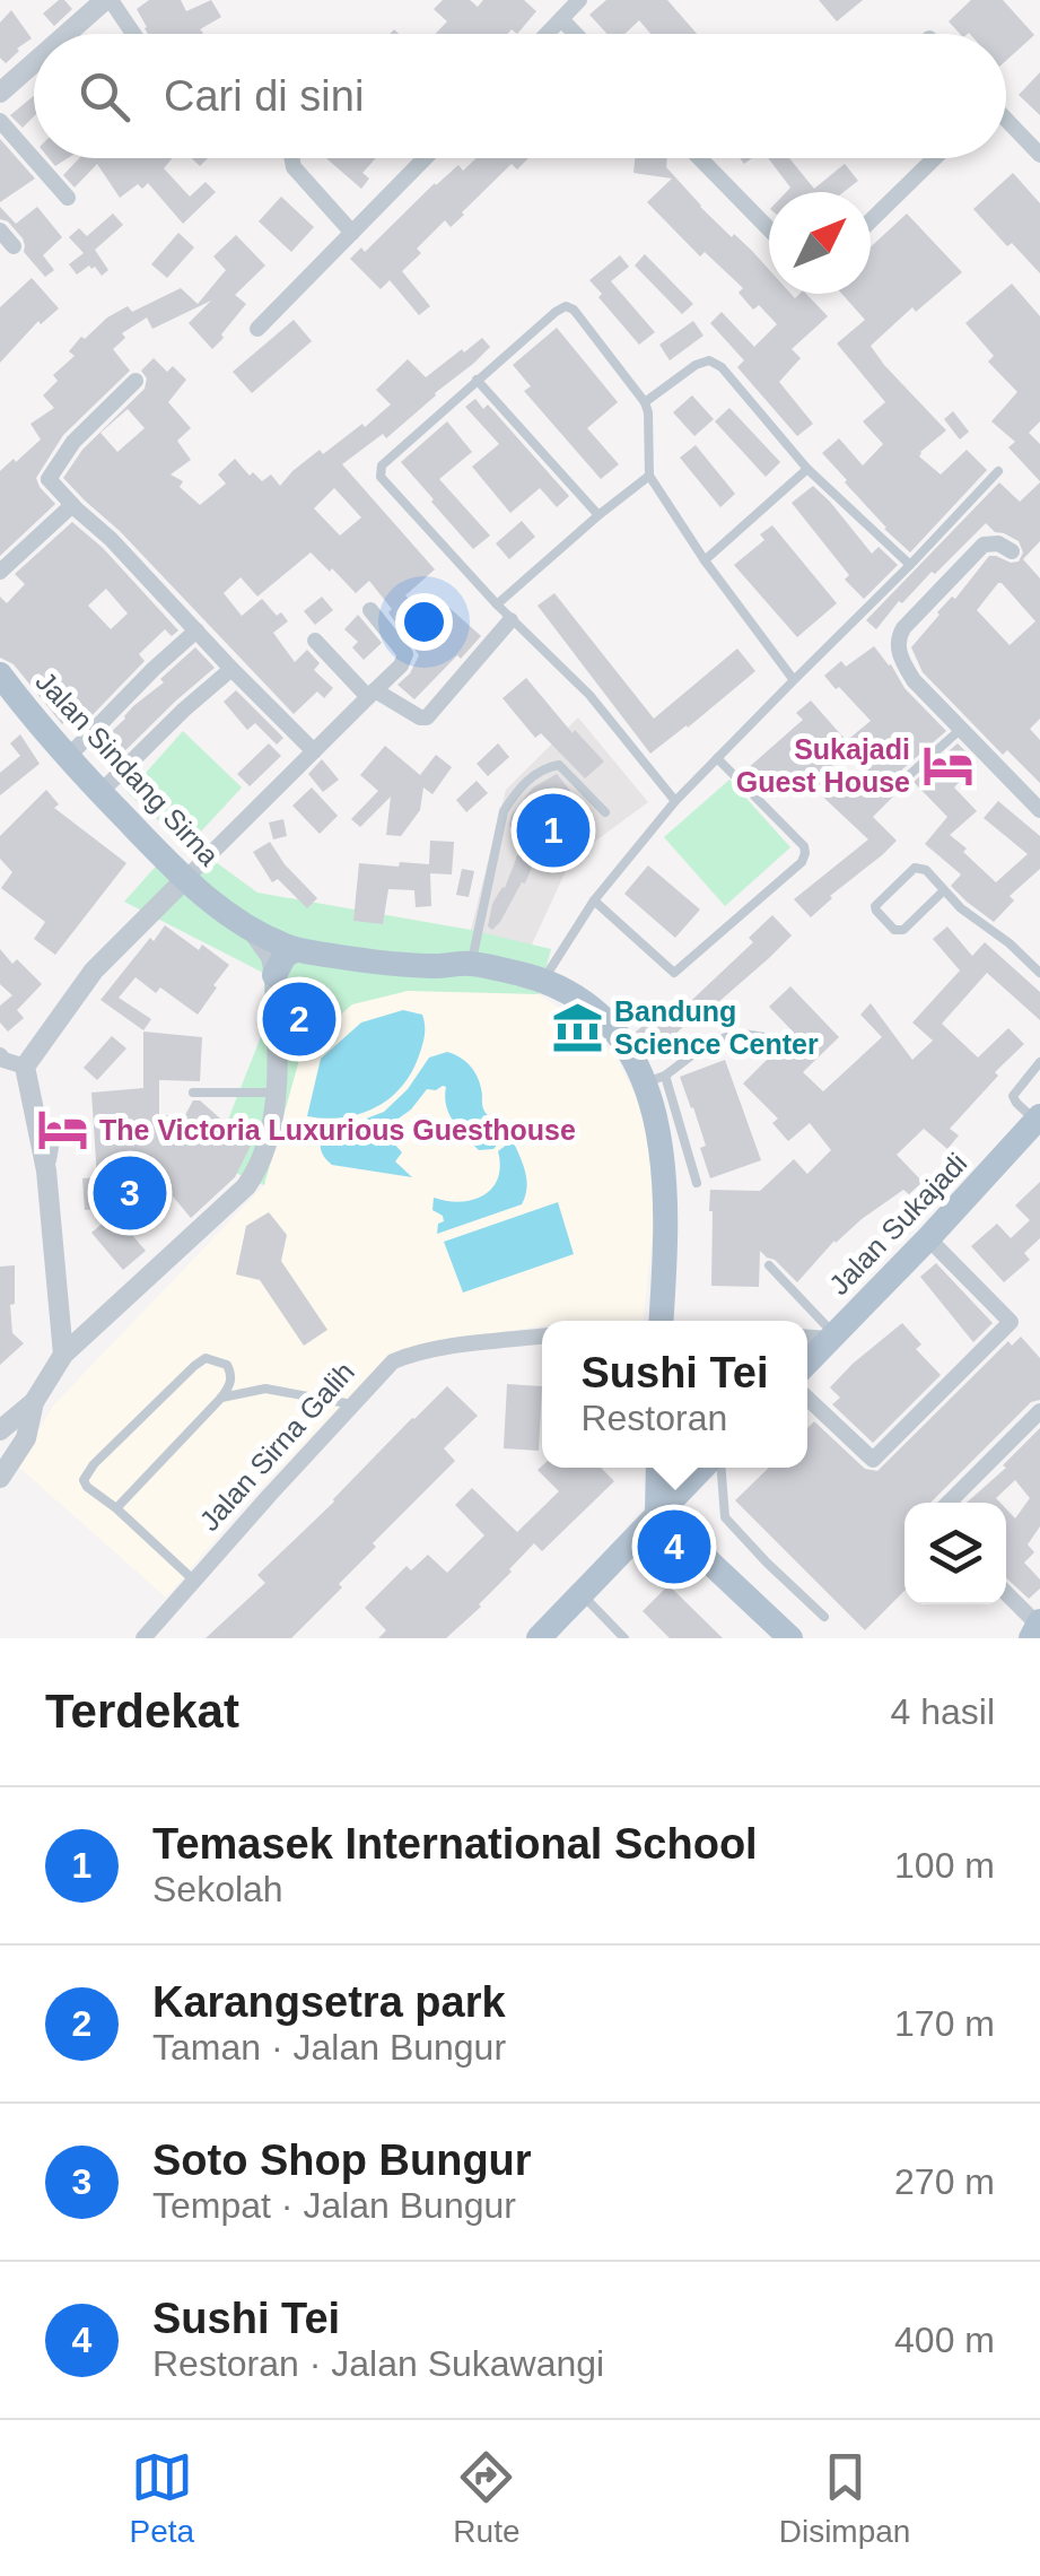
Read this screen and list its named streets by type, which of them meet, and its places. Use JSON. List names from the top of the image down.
{
  "streets": {
    "main road": ["Jalan Sindang Sirna", "Jalan Sukajadi"],
    "street": ["Jalan Sirna Galih"]
  },
  "places": {
    "hotel": ["Sukajadi Guest House", "The Victoria Luxurious Guesthouse"],
    "museum": ["Bandung Science Center"]
  },
  "north": "top right",
  "page": {
    "search": "Cari di sini",
    "pins": [
      "1",
      "2",
      "3",
      "4"
    ],
    "popup": ["Sushi Tei", "Restoran"],
    "heading": ["Terdekat", "4 hasil"],
    "list": [
      {
        "mark": "1",
        "name": "Temasek International School",
        "note": "Sekolah",
        "value": "100 m"
      },
      {
        "mark": "2",
        "name": "Karangsetra park",
        "note": "Taman · Jalan Bungur",
        "value": "170 m"
      },
      {
        "mark": "3",
        "name": "Soto Shop Bungur",
        "note": "Tempat · Jalan Bungur",
        "value": "270 m"
      },
      {
        "mark": "4",
        "name": "Sushi Tei",
        "note": "Restoran · Jalan Sukawangi",
        "value": "400 m"
      }
    ],
    "nav": ["Peta", "Rute", "Disimpan"]
  }
}
